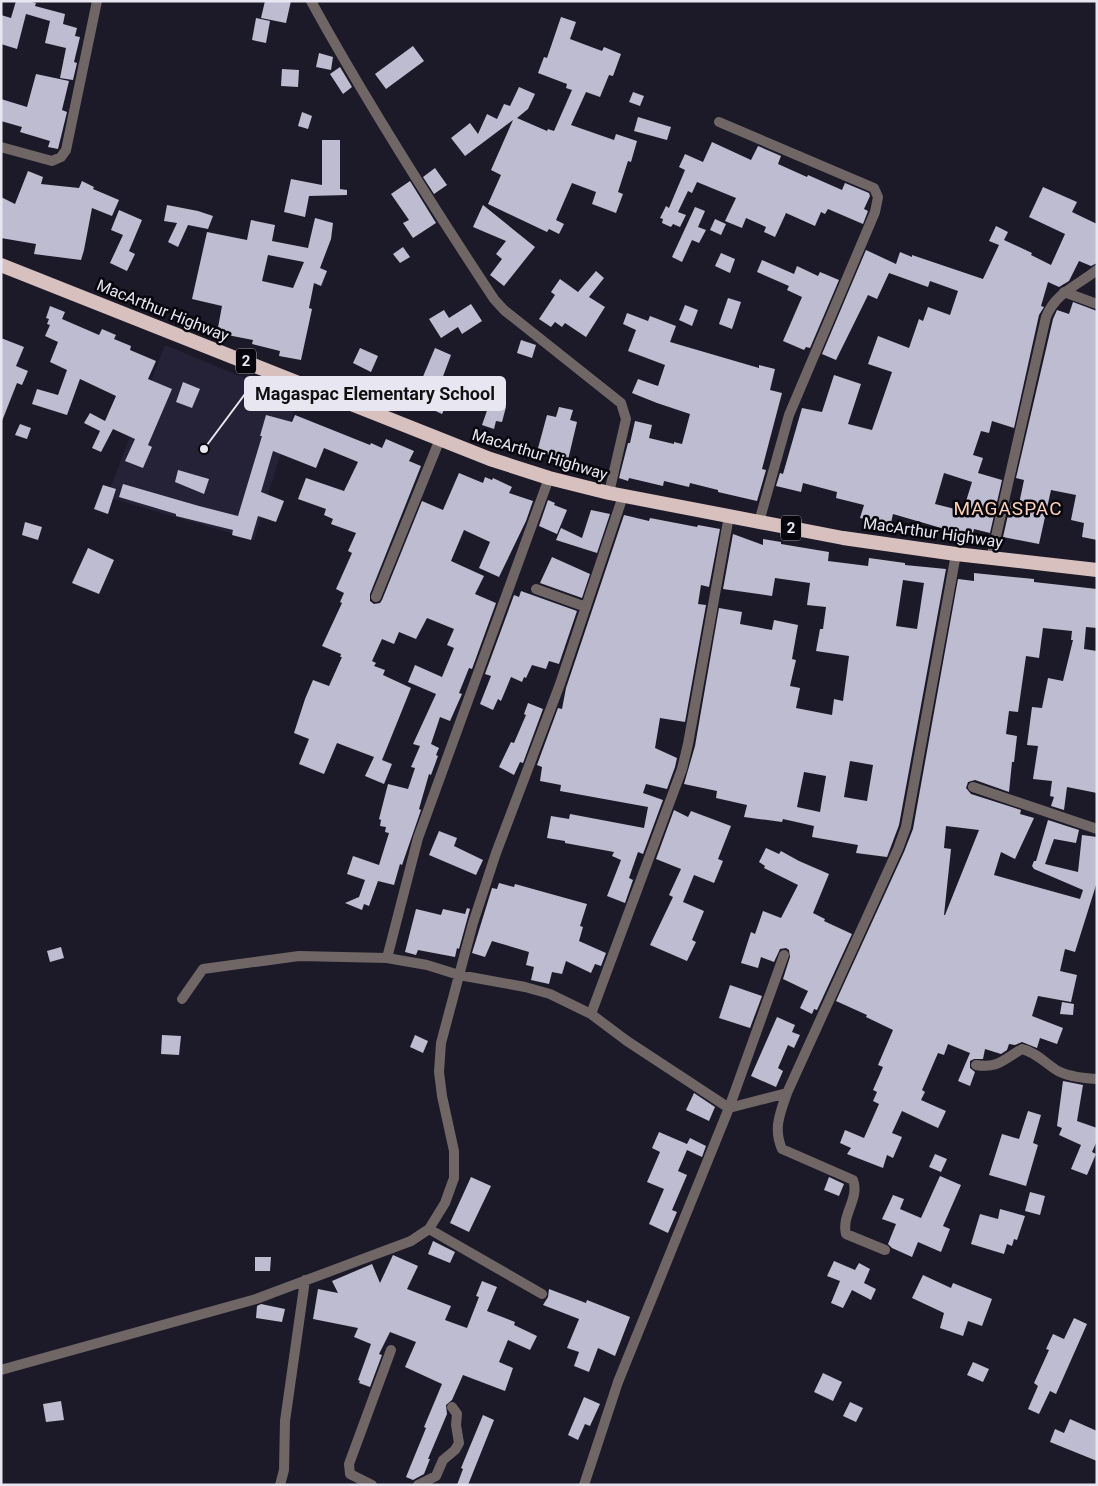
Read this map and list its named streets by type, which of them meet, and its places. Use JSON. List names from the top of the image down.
{
  "streets": {
    "highway": ["MacArthur Highway", "2"]
  },
  "districts": ["MAGASPAC"],
  "places": ["Magaspac Elementary School"]
}
